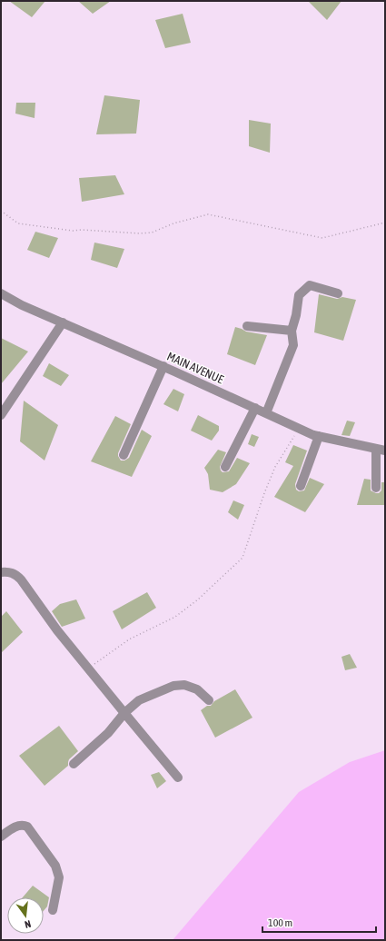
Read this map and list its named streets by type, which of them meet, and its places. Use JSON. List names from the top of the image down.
{
  "streets": {
    "street": ["MAIN AVENUE"]
  },
  "scale_bar": "100 m",
  "north": "bottom"
}
